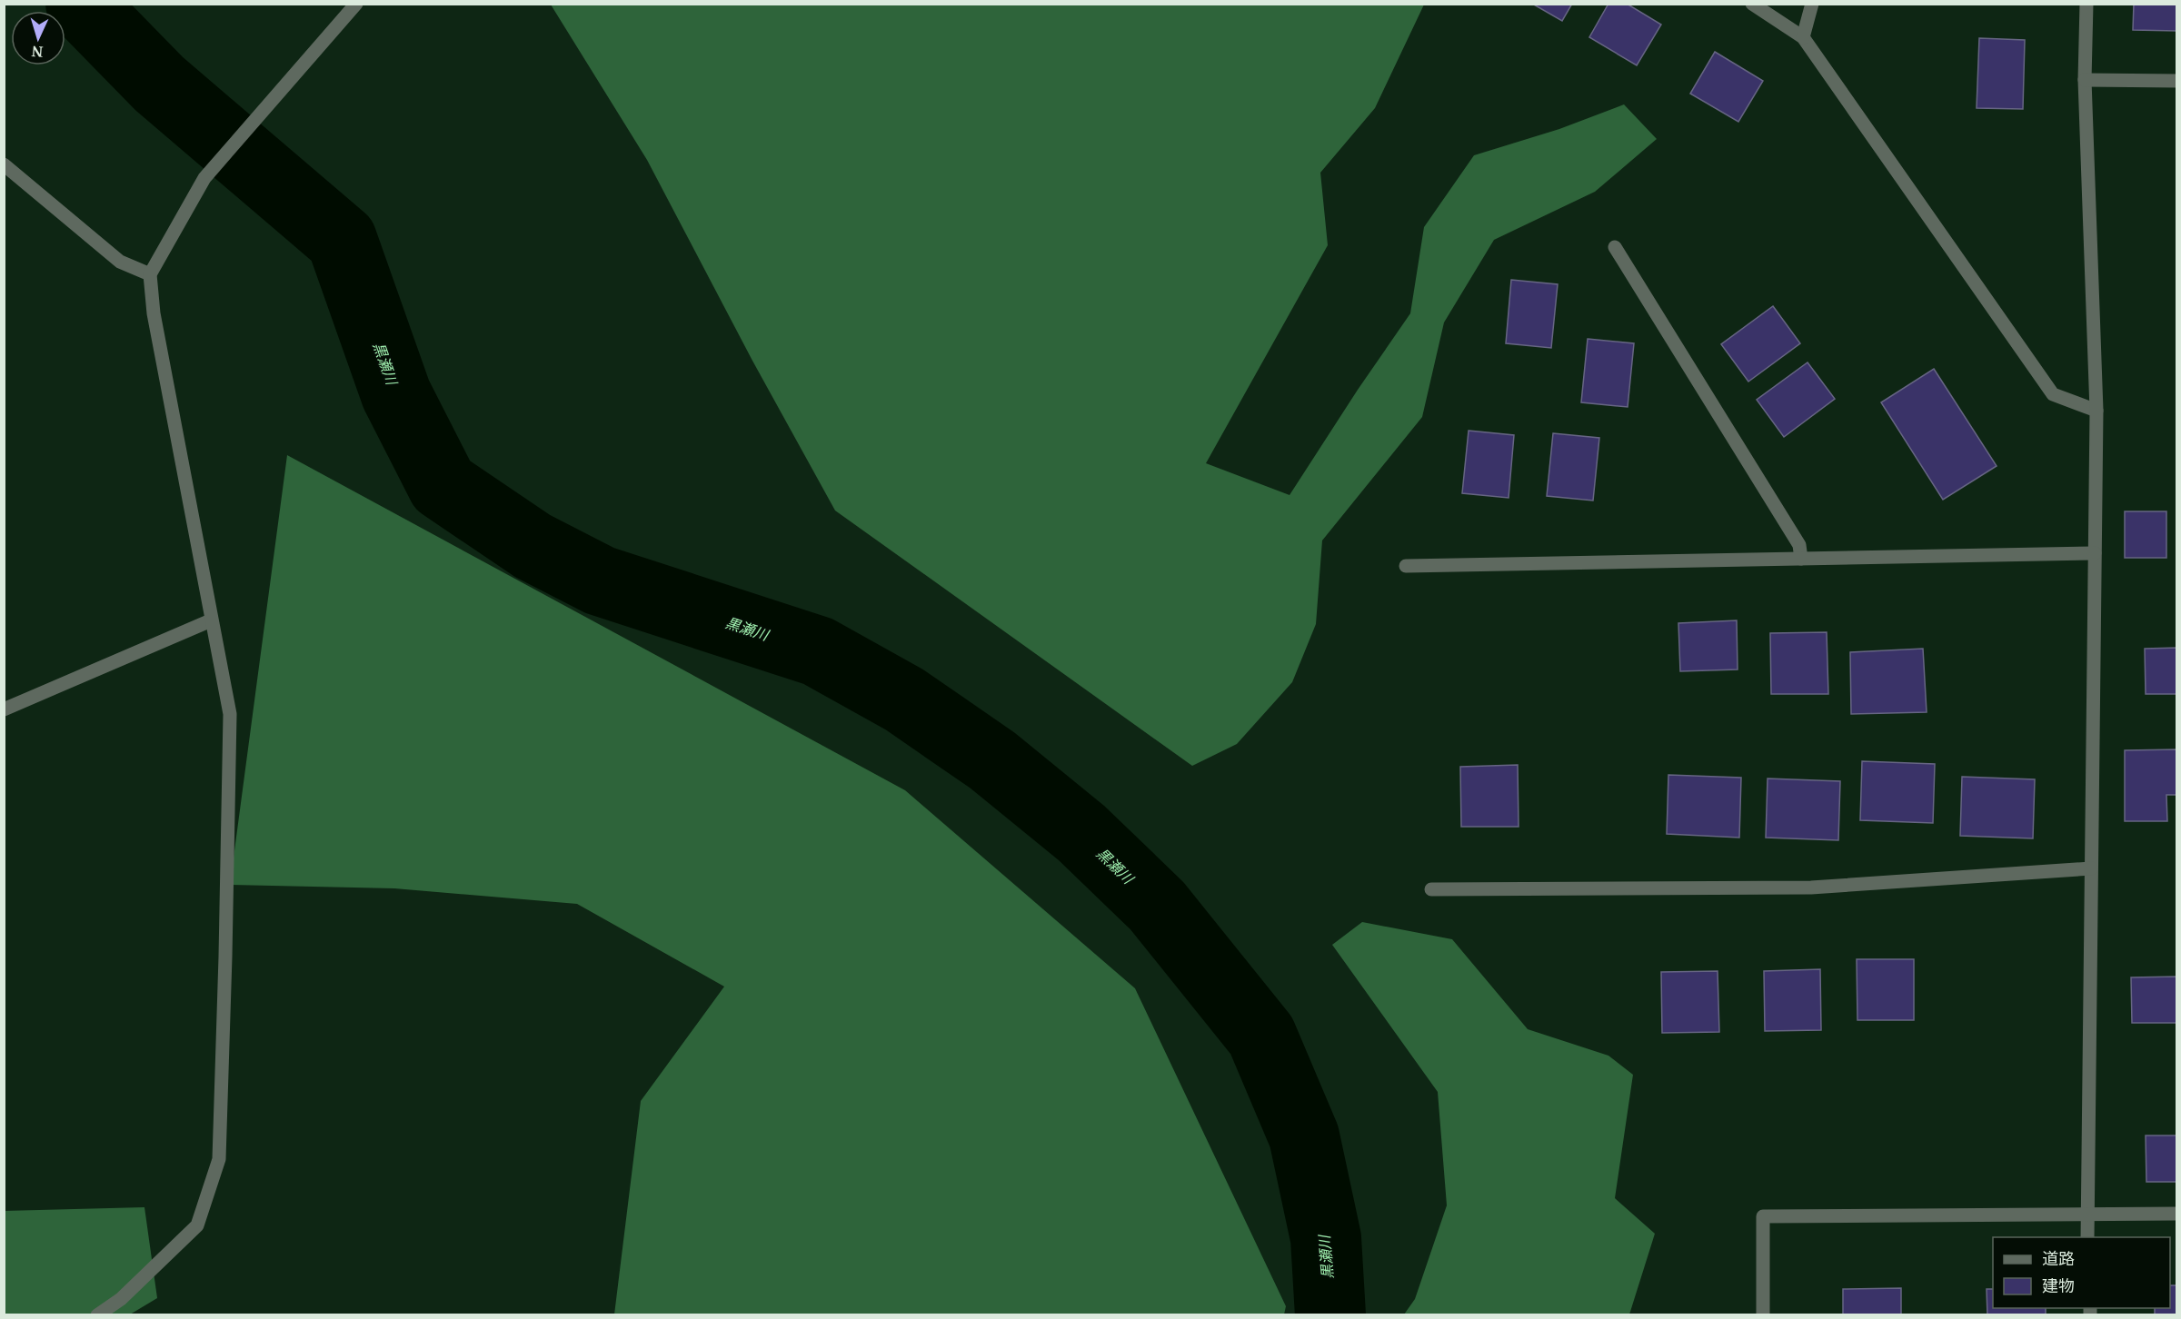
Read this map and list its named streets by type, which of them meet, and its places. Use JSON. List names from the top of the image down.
{
  "water": ["黒瀬川"],
  "legend": ["道路", "建物"],
  "north": "bottom"
}
